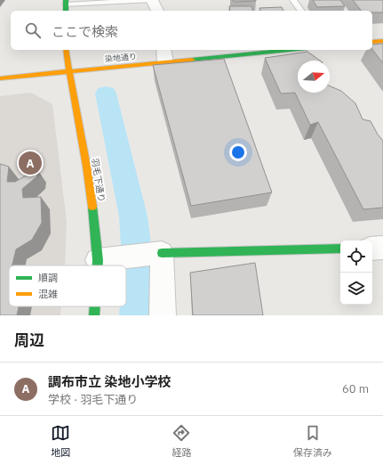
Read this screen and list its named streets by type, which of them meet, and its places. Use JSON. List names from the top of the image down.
{
  "streets": {
    "street": ["染地通り", "羽毛下通り"]
  },
  "crossings": [
    ["染地通り", "羽毛下通り"]
  ],
  "legend": ["順調", "混雑"],
  "north": "right",
  "page": {
    "search": "ここで検索",
    "pins": "A",
    "heading": "周辺",
    "list": [
      {
        "mark": "A",
        "name": "調布市立 染地小学校",
        "note": "学校 · 羽毛下通り",
        "value": "60 m"
      }
    ],
    "nav": ["地図", "経路", "保存済み"]
  }
}
